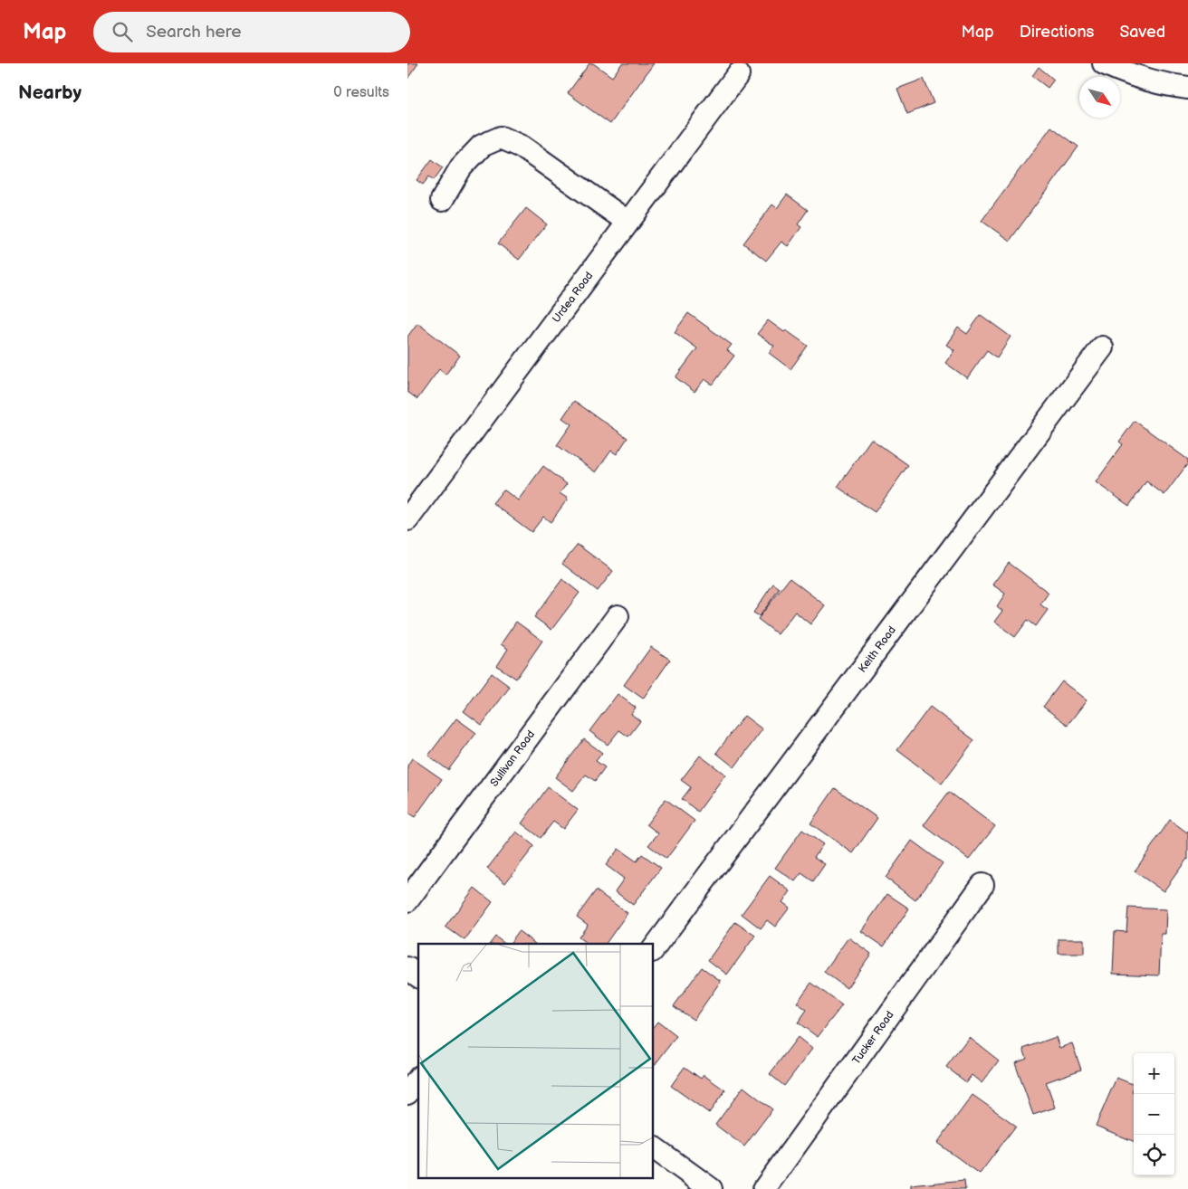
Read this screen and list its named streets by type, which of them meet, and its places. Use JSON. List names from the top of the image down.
{
  "streets": {
    "street": [
      "Urdea Road",
      "Keith Road",
      "Sullivan Road",
      "Tucker Road"
    ]
  },
  "north": "bottom right",
  "page": {
    "header": "Map",
    "search": "Search here",
    "nav": ["Map", "Directions", "Saved"],
    "heading": ["Nearby", "0 results"],
    "map_buttons": ["+", "−"]
  }
}
